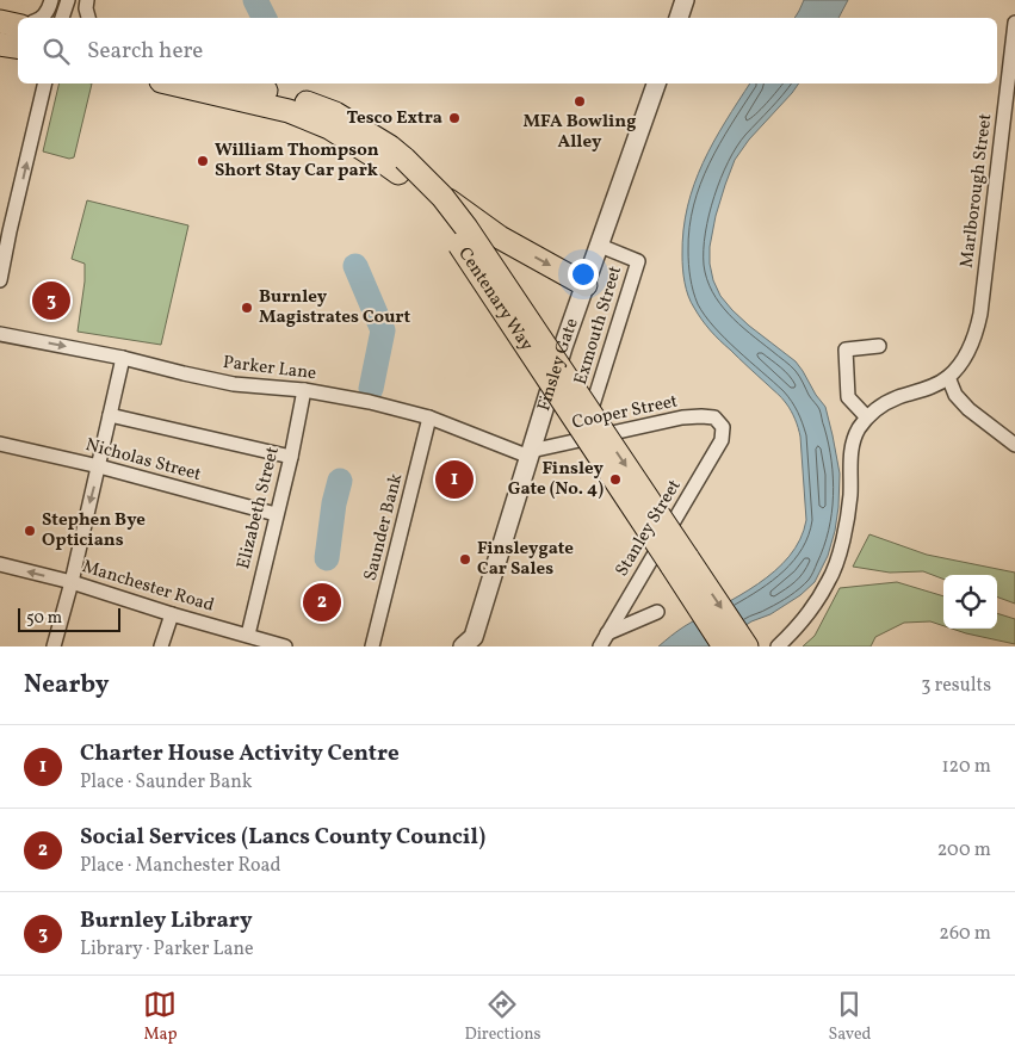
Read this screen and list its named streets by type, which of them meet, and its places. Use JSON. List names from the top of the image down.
{
  "streets": {
    "main road": ["Centenary Way"],
    "street": [
      "Marlborough Street",
      "Exmouth Street",
      "Finsley Gate",
      "Parker Lane",
      "Cooper Street",
      "Nicholas Street",
      "Elizabeth Street",
      "Saunder Bank",
      "Stanley Street",
      "Manchester Road"
    ]
  },
  "crossings": [
    ["Exmouth Street", "Finsley Gate"],
    ["Exmouth Street", "Cooper Street"],
    ["Finsley Gate", "Parker Lane"],
    ["Finsley Gate", "Cooper Street"],
    ["Parker Lane", "Cooper Street"],
    ["Parker Lane", "Elizabeth Street"],
    ["Parker Lane", "Saunder Bank"],
    ["Cooper Street", "Stanley Street"],
    ["Nicholas Street", "Elizabeth Street"],
    ["Elizabeth Street", "Manchester Road"]
  ],
  "places": [
    "MFA Bowling Alley",
    "Tesco Extra",
    "William Thompson Short Stay Car park",
    "Burnley Magistrates Court",
    "Finsley Gate (No. 4)",
    "Stephen Bye Opticians",
    "Finsleygate Car Sales"
  ],
  "scale_bar": "50 m",
  "page": {
    "search": "Search here",
    "pins": ["3", "1", "2"],
    "scale": "50 m",
    "heading": ["Nearby", "3 results"],
    "list": [
      {
        "mark": "1",
        "name": "Charter House Activity Centre",
        "note": "Place · Saunder Bank",
        "value": "120 m"
      },
      {
        "mark": "2",
        "name": "Social Services (Lancs County Council)",
        "note": "Place · Manchester Road",
        "value": "200 m"
      },
      {
        "mark": "3",
        "name": "Burnley Library",
        "note": "Library · Parker Lane",
        "value": "260 m"
      }
    ],
    "nav": ["Map", "Directions", "Saved"]
  }
}
